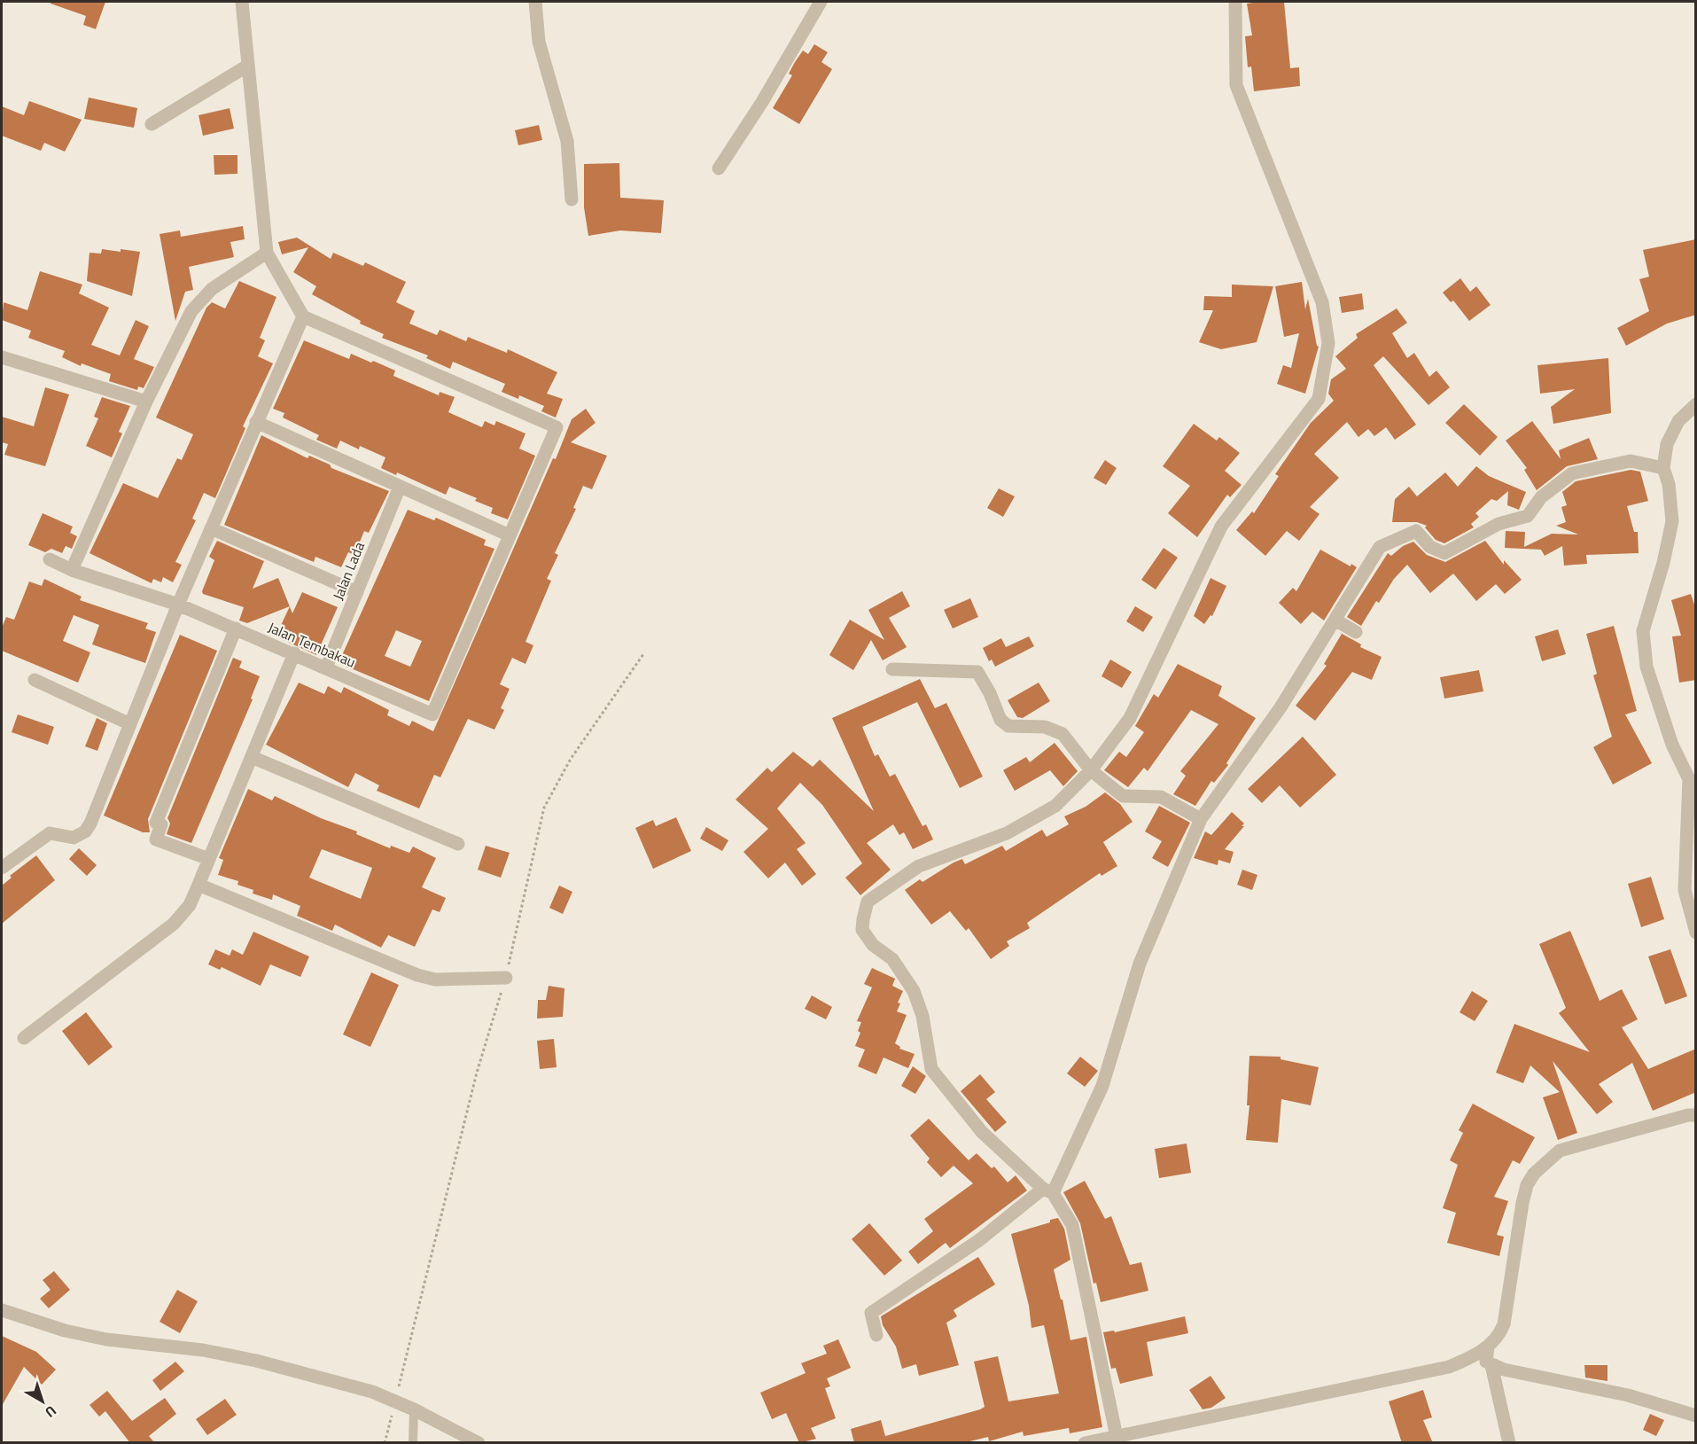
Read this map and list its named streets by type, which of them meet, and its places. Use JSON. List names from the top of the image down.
{
  "streets": {
    "street": ["Jalan Lada", "Jalan Tembakau"]
  },
  "crossings": [
    ["Jalan Lada", "Jalan Tembakau"]
  ],
  "north": "bottom right"
}
